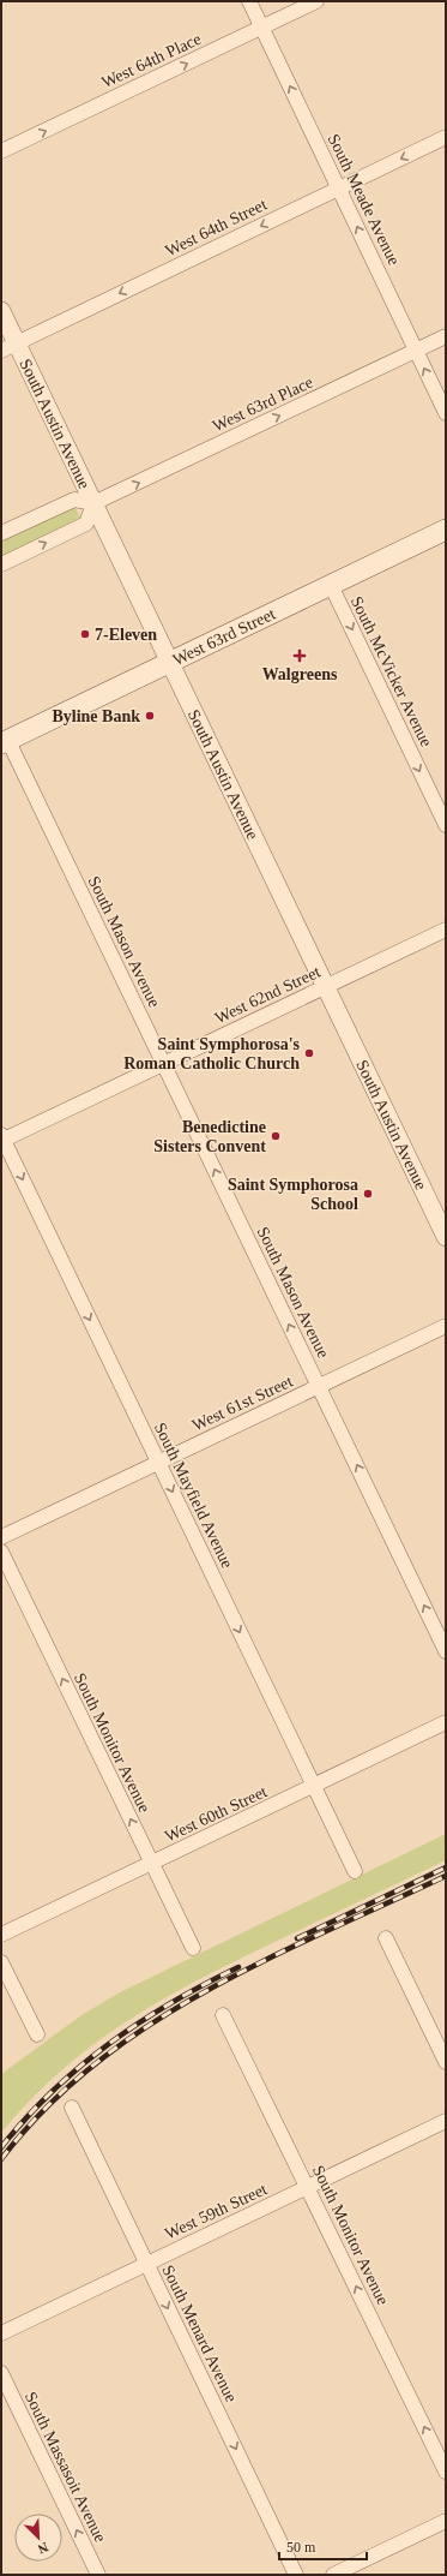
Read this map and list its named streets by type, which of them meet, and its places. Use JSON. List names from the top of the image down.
{
  "streets": {
    "main road": ["West 63rd Street"],
    "street": [
      "West 64th Place",
      "South Meade Avenue",
      "West 64th Street",
      "West 63rd Place",
      "South Austin Avenue",
      "South McVicker Avenue",
      "South Mason Avenue",
      "West 62nd Street",
      "West 61st Street",
      "South Mayfield Avenue",
      "South Monitor Avenue",
      "West 60th Street",
      "West 59th Street",
      "South Menard Avenue",
      "South Massasoit Avenue"
    ]
  },
  "crossings": [
    ["West 64th Place", "South Meade Avenue"],
    ["South Meade Avenue", "West 64th Street"],
    ["South Meade Avenue", "West 63rd Place"],
    ["West 64th Street", "South Austin Avenue"],
    ["West 63rd Place", "South Austin Avenue"],
    ["South Austin Avenue", "West 63rd Street"],
    ["South Austin Avenue", "West 62nd Street"],
    ["West 63rd Street", "South McVicker Avenue"],
    ["West 63rd Street", "South Mason Avenue"],
    ["South Mason Avenue", "West 62nd Street"],
    ["South Mason Avenue", "West 61st Street"],
    ["West 62nd Street", "South Mayfield Avenue"],
    ["West 61st Street", "South Mayfield Avenue"],
    ["South Mayfield Avenue", "West 60th Street"],
    ["South Monitor Avenue", "West 60th Street"],
    ["South Monitor Avenue", "West 59th Street"],
    ["West 59th Street", "South Menard Avenue"]
  ],
  "one_way": [
    "West 64th Place",
    "South Meade Avenue",
    "West 64th Street",
    "West 63rd Place",
    "South McVicker Avenue",
    "South Mason Avenue",
    "South Mayfield Avenue",
    "South Monitor Avenue",
    "South Menard Avenue",
    "South Massasoit Avenue"
  ],
  "places": {
    "other": [
      "7-Eleven",
      "Byline Bank",
      "Saint Symphorosa's Roman Catholic Church",
      "Benedictine Sisters Convent",
      "Saint Symphorosa School"
    ],
    "health": ["Walgreens"]
  },
  "scale_bar": "50 m",
  "north": "bottom right"
}
